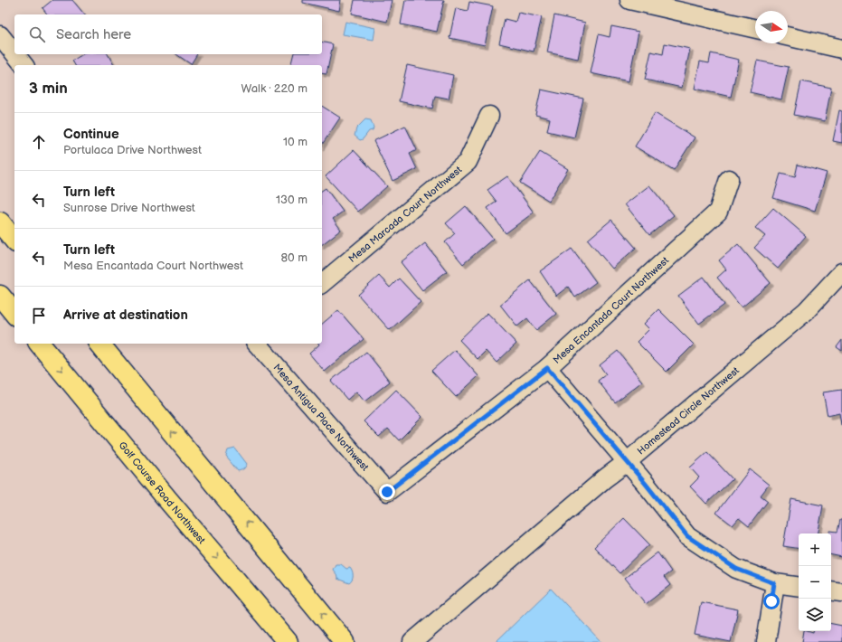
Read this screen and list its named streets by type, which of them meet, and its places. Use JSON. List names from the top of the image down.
{
  "streets": {
    "main road": ["Golf Course Road Northwest"],
    "street": [
      "Mesa Marcada Court Northwest",
      "Mesa Encantada Court Northwest",
      "Homestead Circle Northwest",
      "Mesa Antigua Place Northwest"
    ]
  },
  "crossings": [
    ["Mesa Encantada Court Northwest", "Mesa Antigua Place Northwest"]
  ],
  "north": "right",
  "page": {
    "search": "Search here",
    "heading": ["3 min", "Walk · 220 m"],
    "list": [
      ["Continue", "Portulaca Drive Northwest", "10 m"],
      ["Turn left", "Sunrose Drive Northwest", "130 m"],
      ["Turn left", "Mesa Encantada Court Northwest", "80 m"],
      "Arrive at destination"
    ],
    "map_buttons": ["+", "−"]
  }
}
